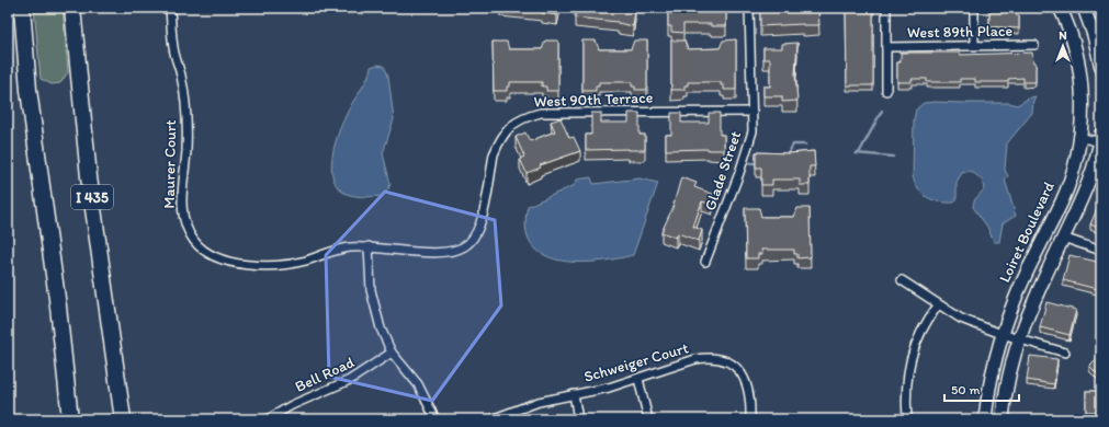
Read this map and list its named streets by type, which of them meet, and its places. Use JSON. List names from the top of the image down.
{
  "streets": {
    "highway": ["I 435"],
    "street": [
      "West 89th Place",
      "West 90th Terrace",
      "Maurer Court",
      "Glade Street",
      "Loiret Boulevard",
      "Schweiger Court",
      "Bell Road"
    ]
  },
  "crossings": [
    ["West 90th Terrace", "Maurer Court"],
    ["West 90th Terrace", "Glade Street"]
  ],
  "scale_bar": "50 m",
  "north": "top"
}
